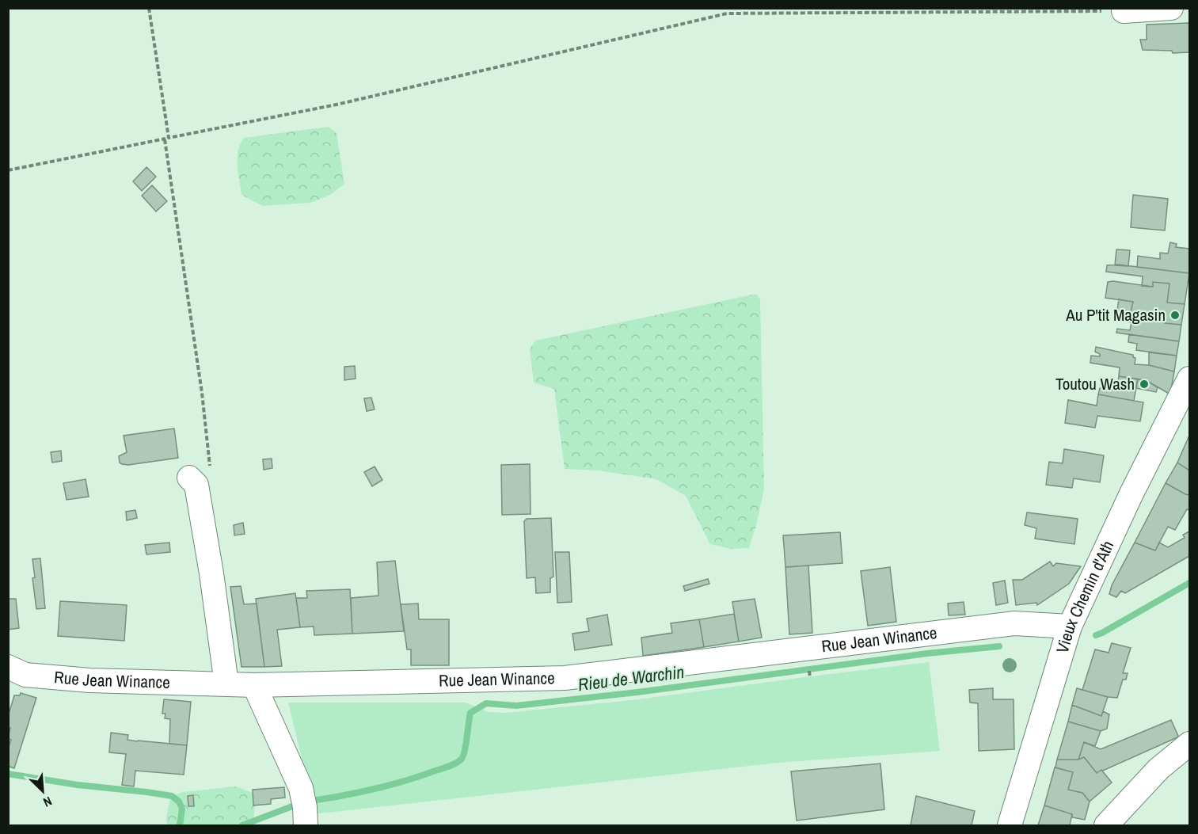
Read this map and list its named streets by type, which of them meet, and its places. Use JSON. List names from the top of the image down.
{
  "streets": {
    "street": ["Vieux Chemin d'Ath", "Rue Jean Winance"]
  },
  "crossings": [
    ["Vieux Chemin d'Ath", "Rue Jean Winance"]
  ],
  "water": ["Rieu de Warchin"],
  "places": ["Au P'tit Magasin", "Toutou Wash"],
  "north": "bottom right"
}
